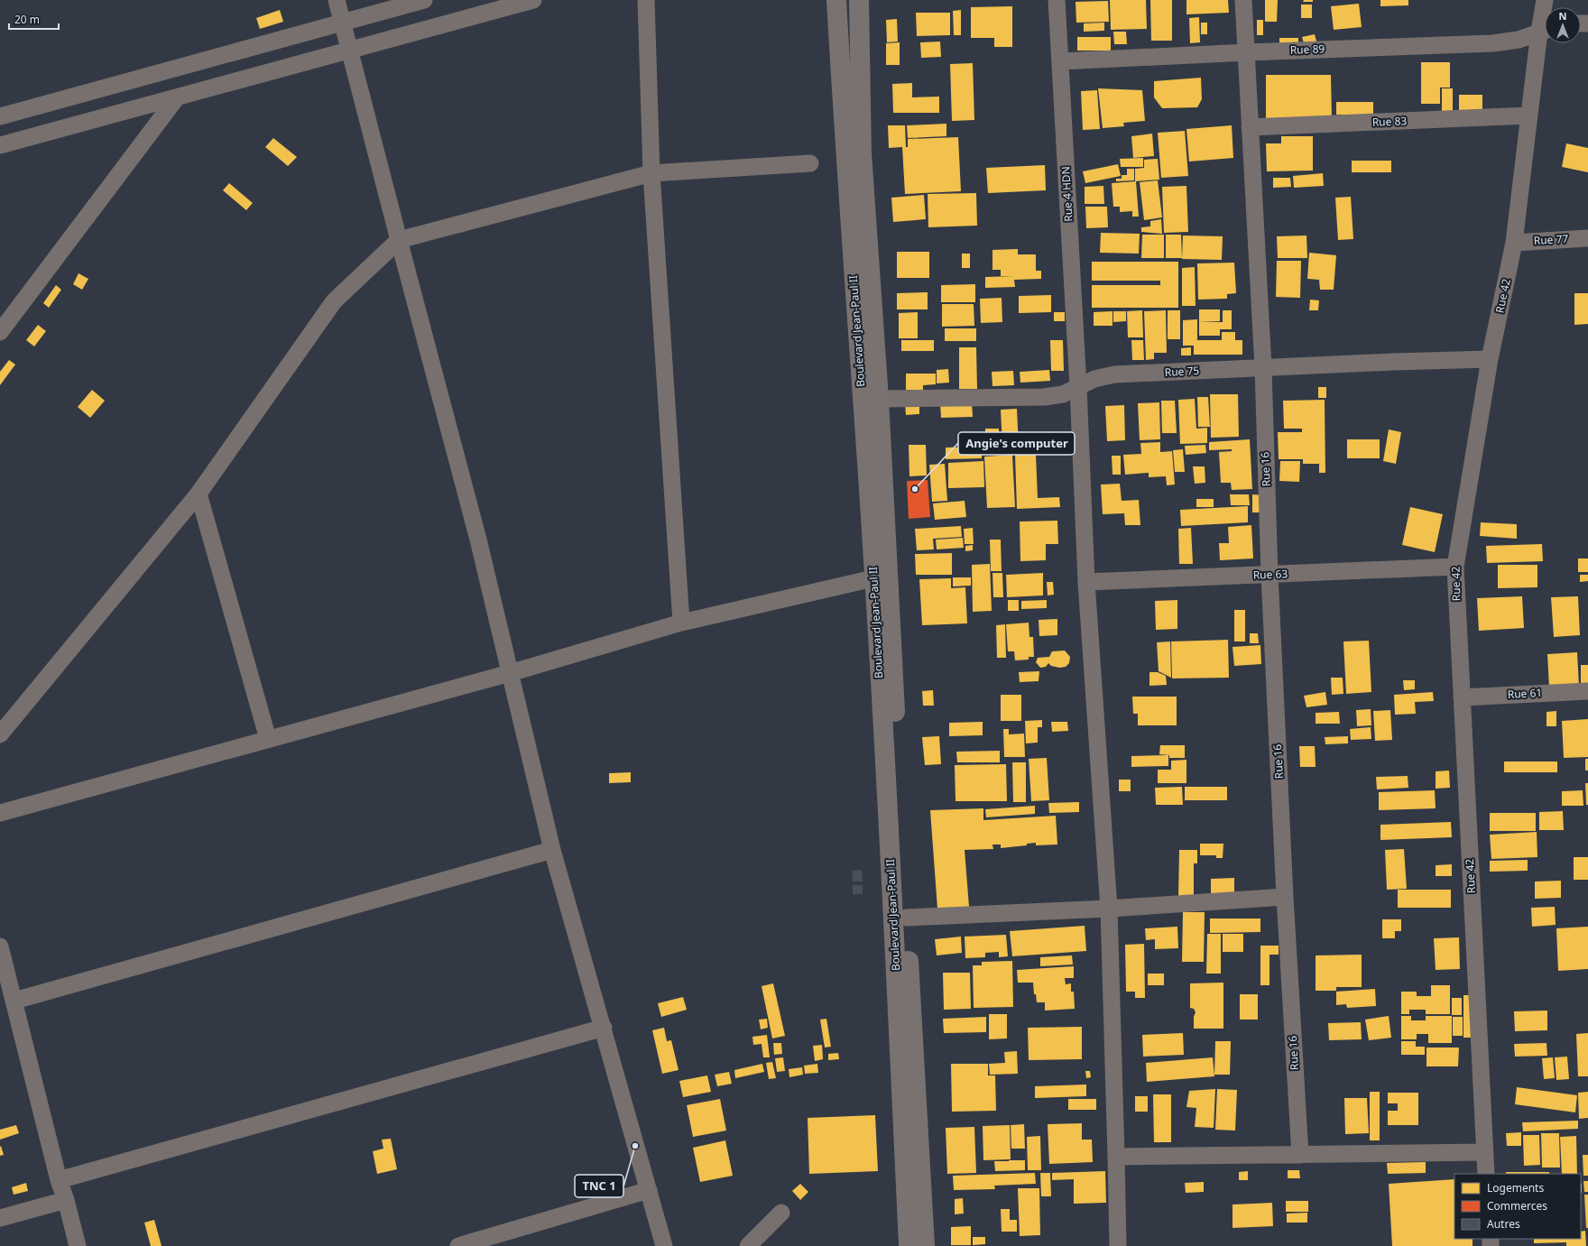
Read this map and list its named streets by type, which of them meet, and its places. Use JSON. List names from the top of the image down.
{
  "streets": {
    "main road": ["Boulevard Jean-Paul II"],
    "street": [
      "Rue 89",
      "Rue 83",
      "Rue 4 HDN",
      "Rue 77",
      "Rue 42",
      "Rue 75",
      "Rue 16",
      "Rue 63",
      "Rue 61"
    ]
  },
  "crossings": [
    ["Rue 89", "Rue 4 HDN"],
    ["Rue 89", "Rue 16"],
    ["Rue 83", "Rue 42"],
    ["Rue 83", "Rue 16"],
    ["Rue 4 HDN", "Rue 75"],
    ["Rue 4 HDN", "Rue 63"],
    ["Rue 77", "Rue 42"],
    ["Rue 42", "Rue 75"],
    ["Rue 42", "Rue 63"],
    ["Rue 42", "Rue 61"],
    ["Boulevard Jean-Paul II", "Rue 75"],
    ["Rue 75", "Rue 16"],
    ["Rue 16", "Rue 63"]
  ],
  "places": ["Angie's computer", "TNC 1"],
  "legend": ["Logements", "Commerces", "Autres"],
  "scale_bar": "20 m",
  "north": "top"
}
